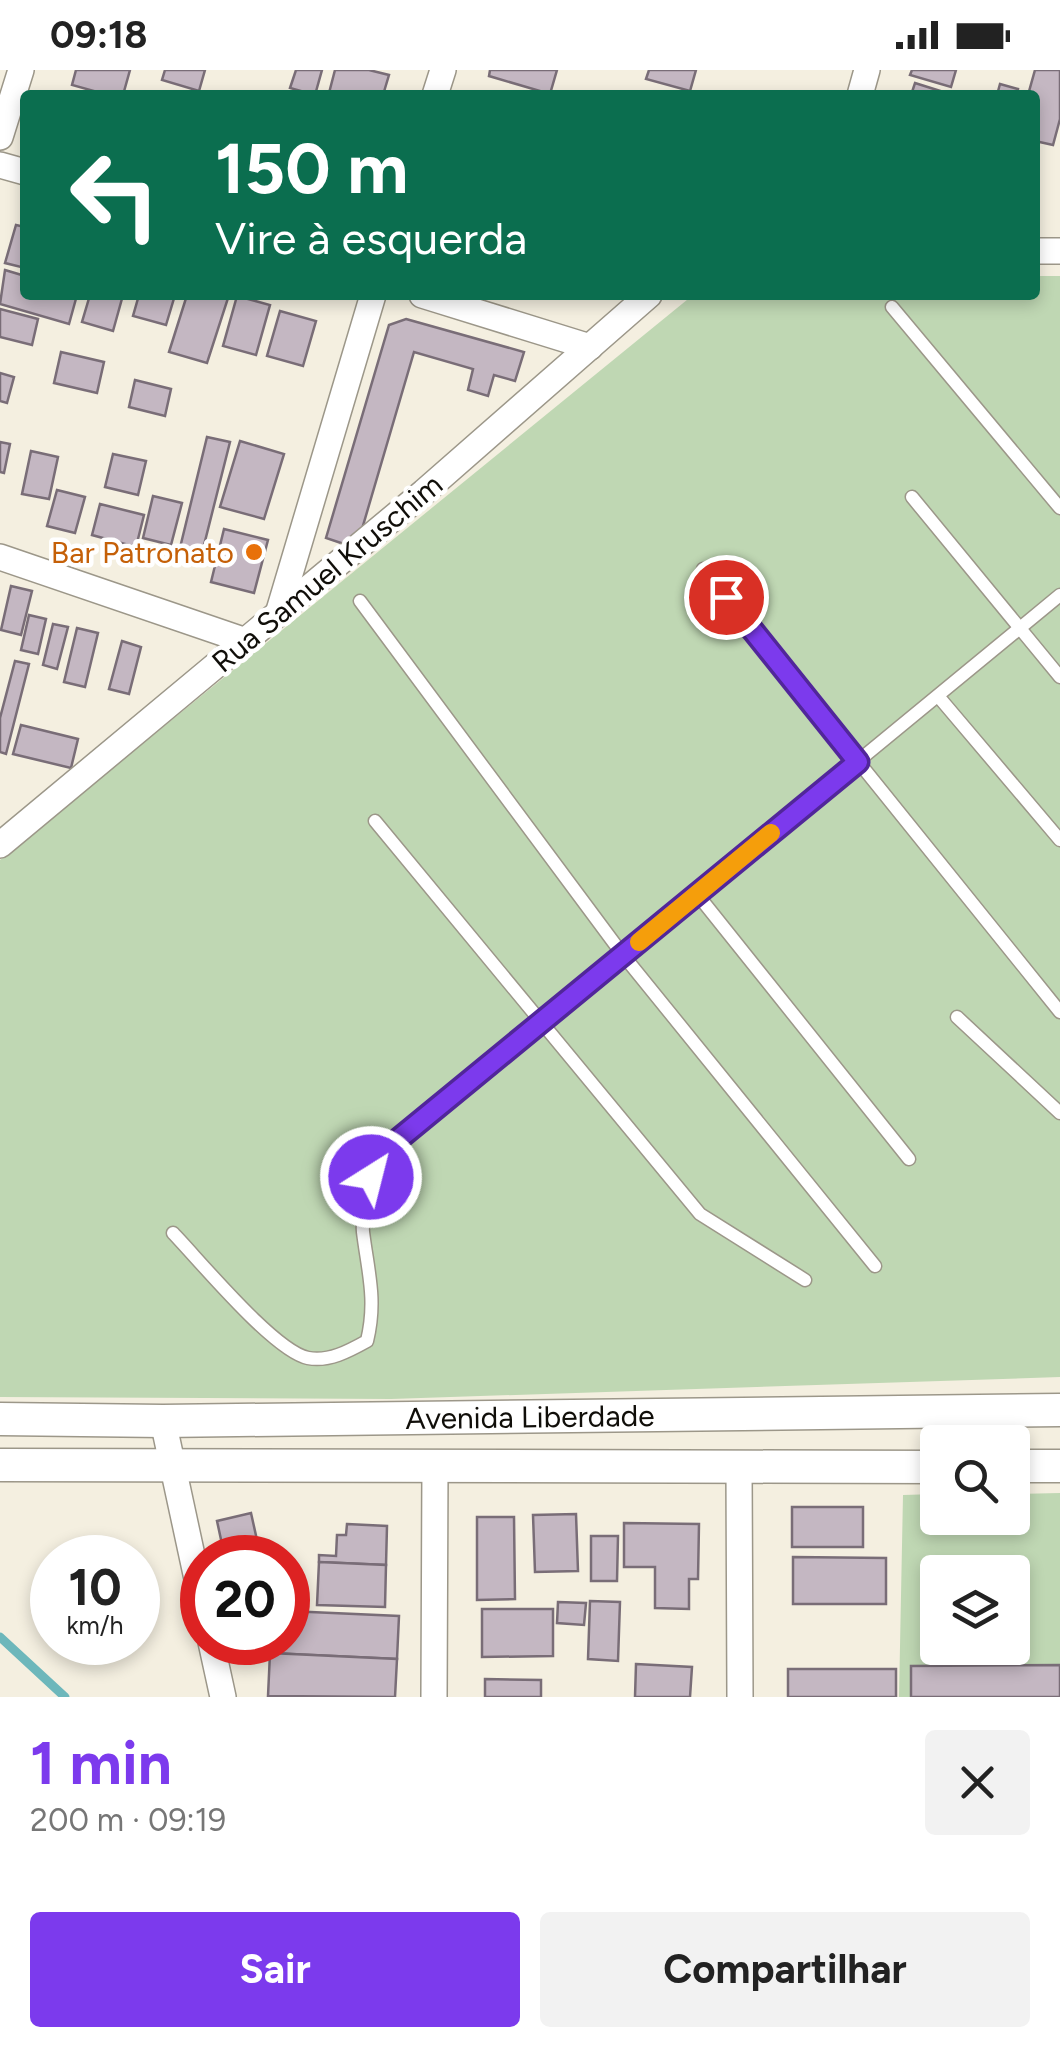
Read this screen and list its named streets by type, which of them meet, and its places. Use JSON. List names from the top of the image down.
{
  "streets": {
    "street": ["Rua Samuel Kruschim", "Avenida Liberdade"]
  },
  "places": ["Bar Patronato"],
  "page": {
    "status": "09:18",
    "turn": ["150 m", "Vire à esquerda"],
    "speed": "10 km/h",
    "limit": "20",
    "heading": ["1 min", "200 m · 09:19"],
    "buttons": ["Sair", "Compartilhar"]
  }
}
